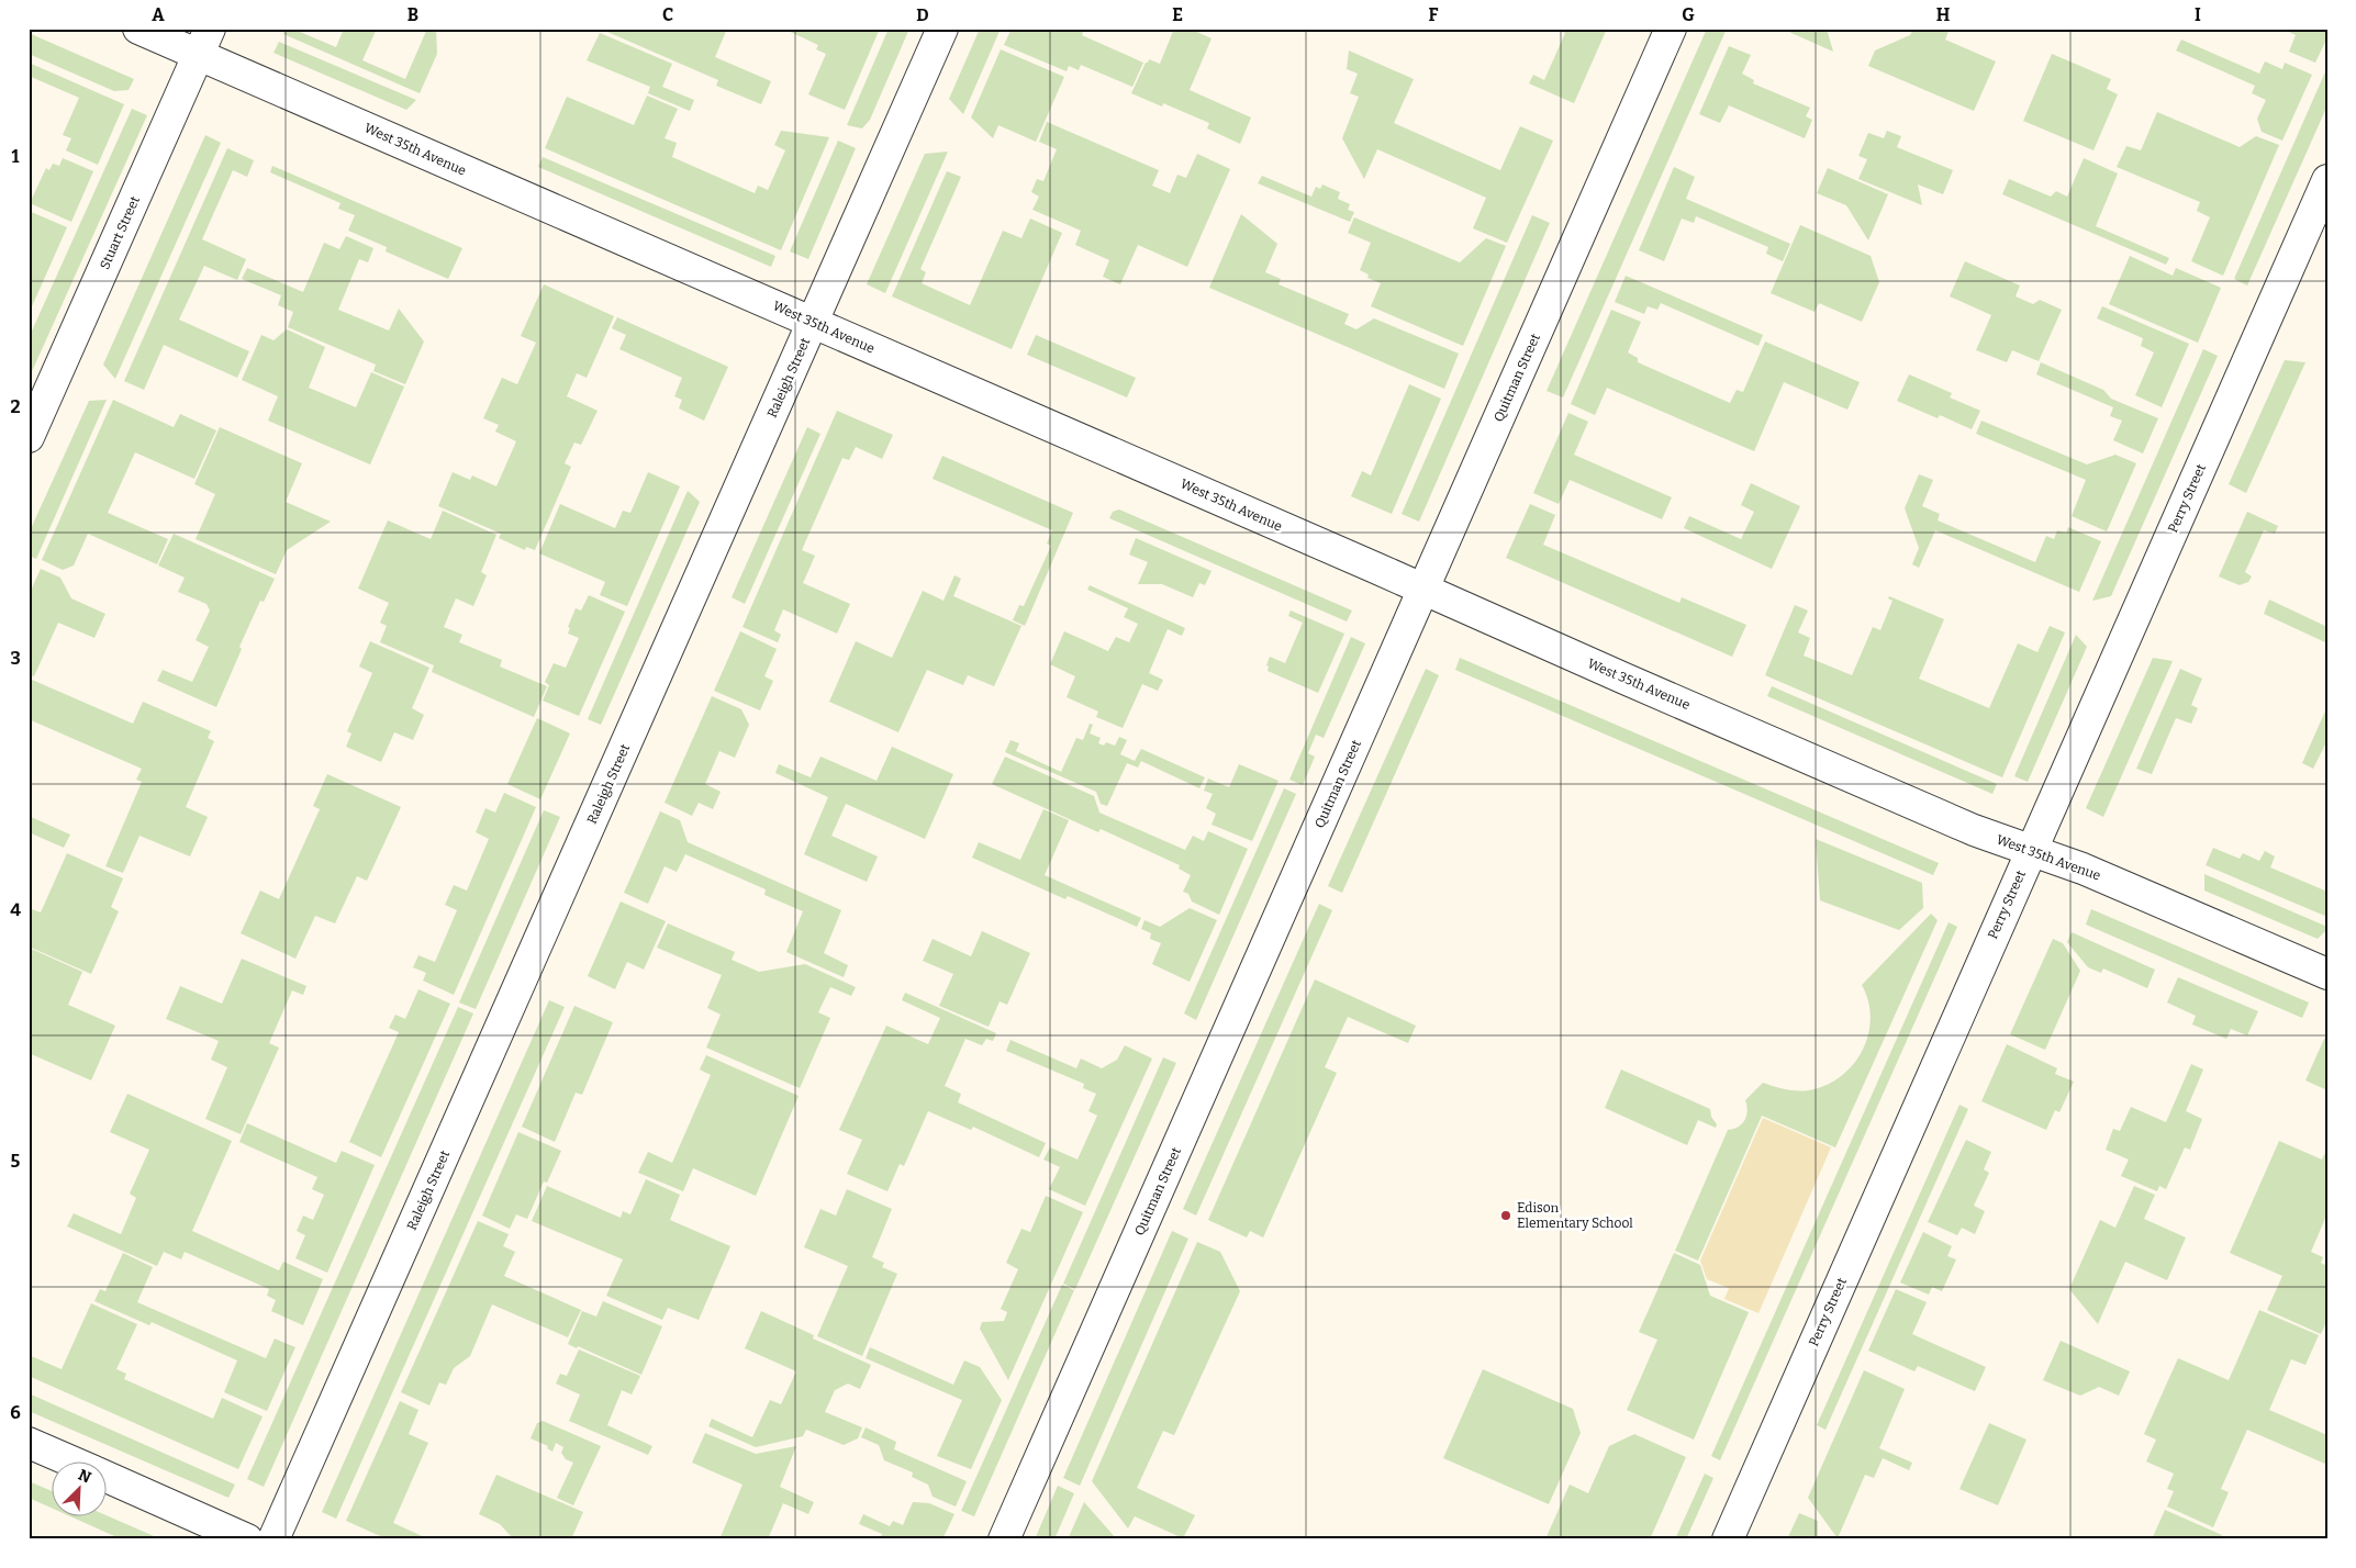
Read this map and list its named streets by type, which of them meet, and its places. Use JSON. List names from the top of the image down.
{
  "streets": {
    "street": [
      "West 35th Avenue",
      "Stuart Street",
      "Raleigh Street",
      "Quitman Street",
      "Perry Street"
    ]
  },
  "crossings": [
    ["West 35th Avenue", "Stuart Street"],
    ["West 35th Avenue", "Raleigh Street"],
    ["West 35th Avenue", "Quitman Street"],
    ["West 35th Avenue", "Perry Street"]
  ],
  "places": ["Edison Elementary School"],
  "north": "top right",
  "grid": {
    "columns": [
      "A",
      "B",
      "C",
      "D",
      "E",
      "F",
      "G",
      "H",
      "I"
    ],
    "rows": [
      "1",
      "2",
      "3",
      "4",
      "5",
      "6"
    ]
  }
}
